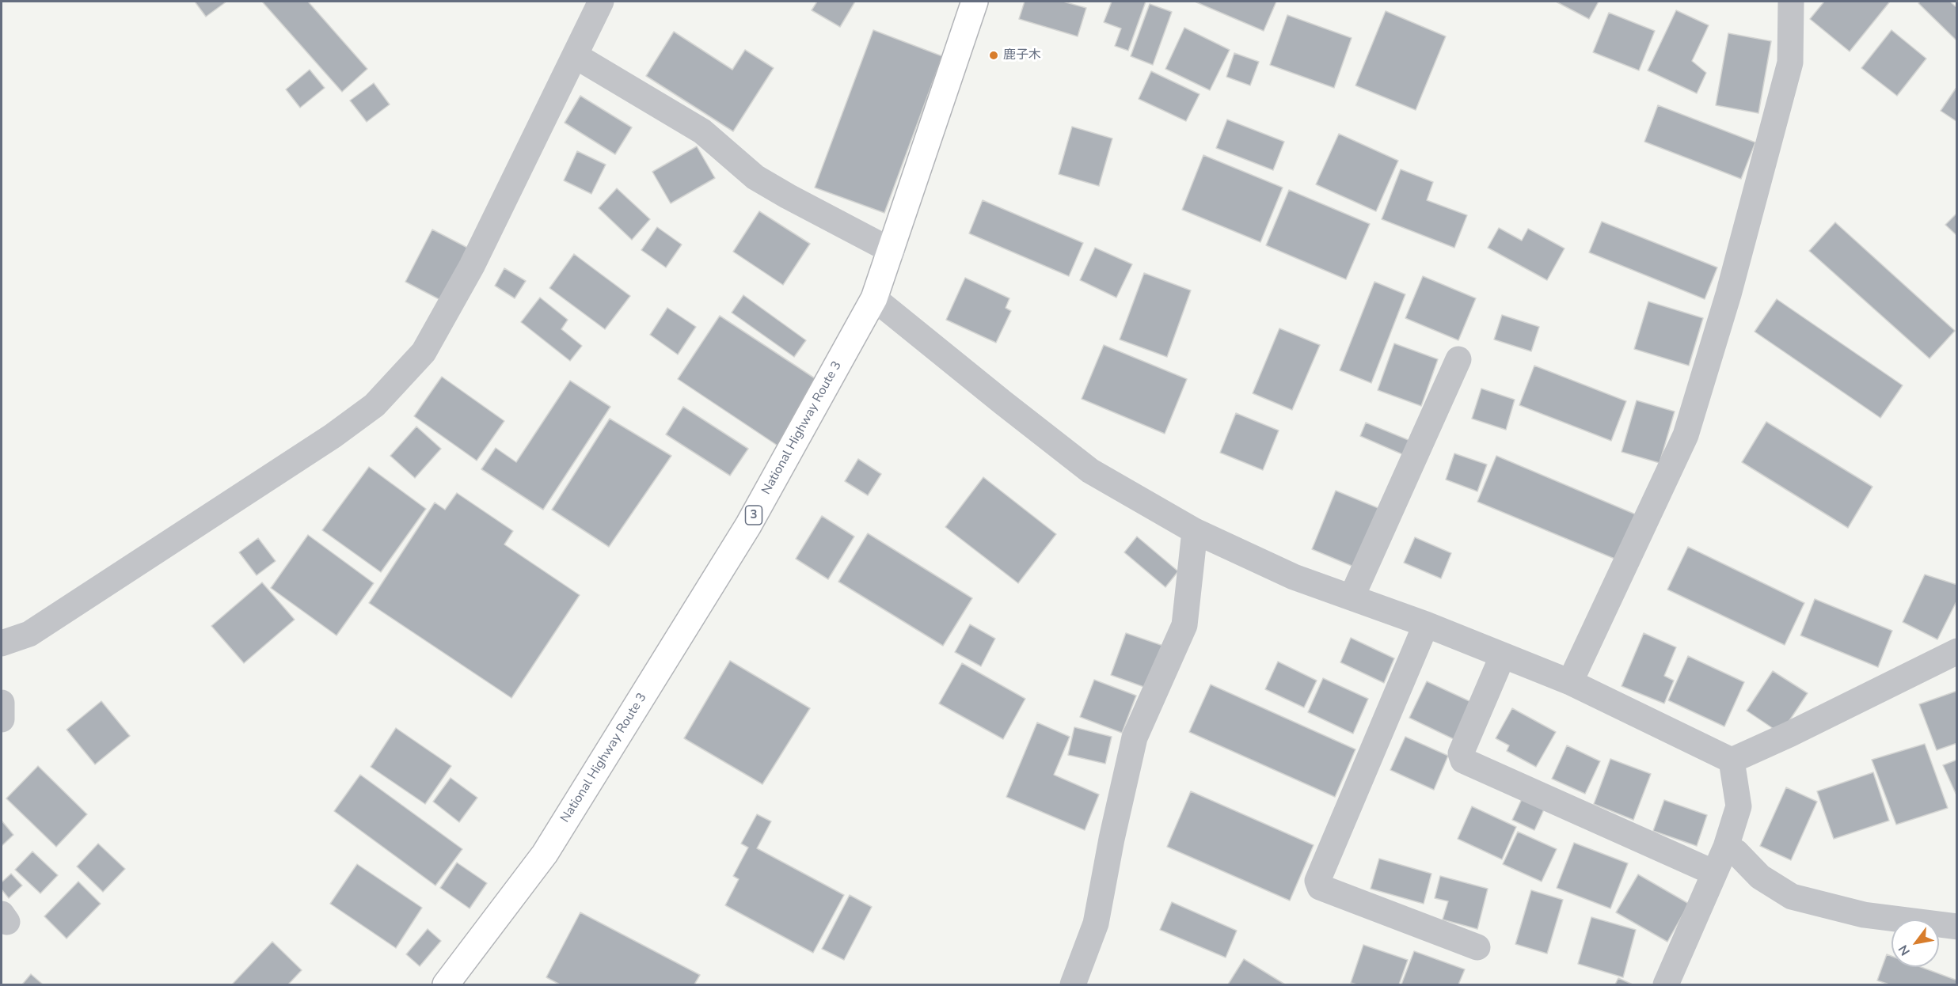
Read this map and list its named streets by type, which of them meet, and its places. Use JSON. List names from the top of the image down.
{
  "streets": {
    "highway": ["National Highway Route 3", "3"]
  },
  "places": ["鹿子木"],
  "north": "bottom left"
}
